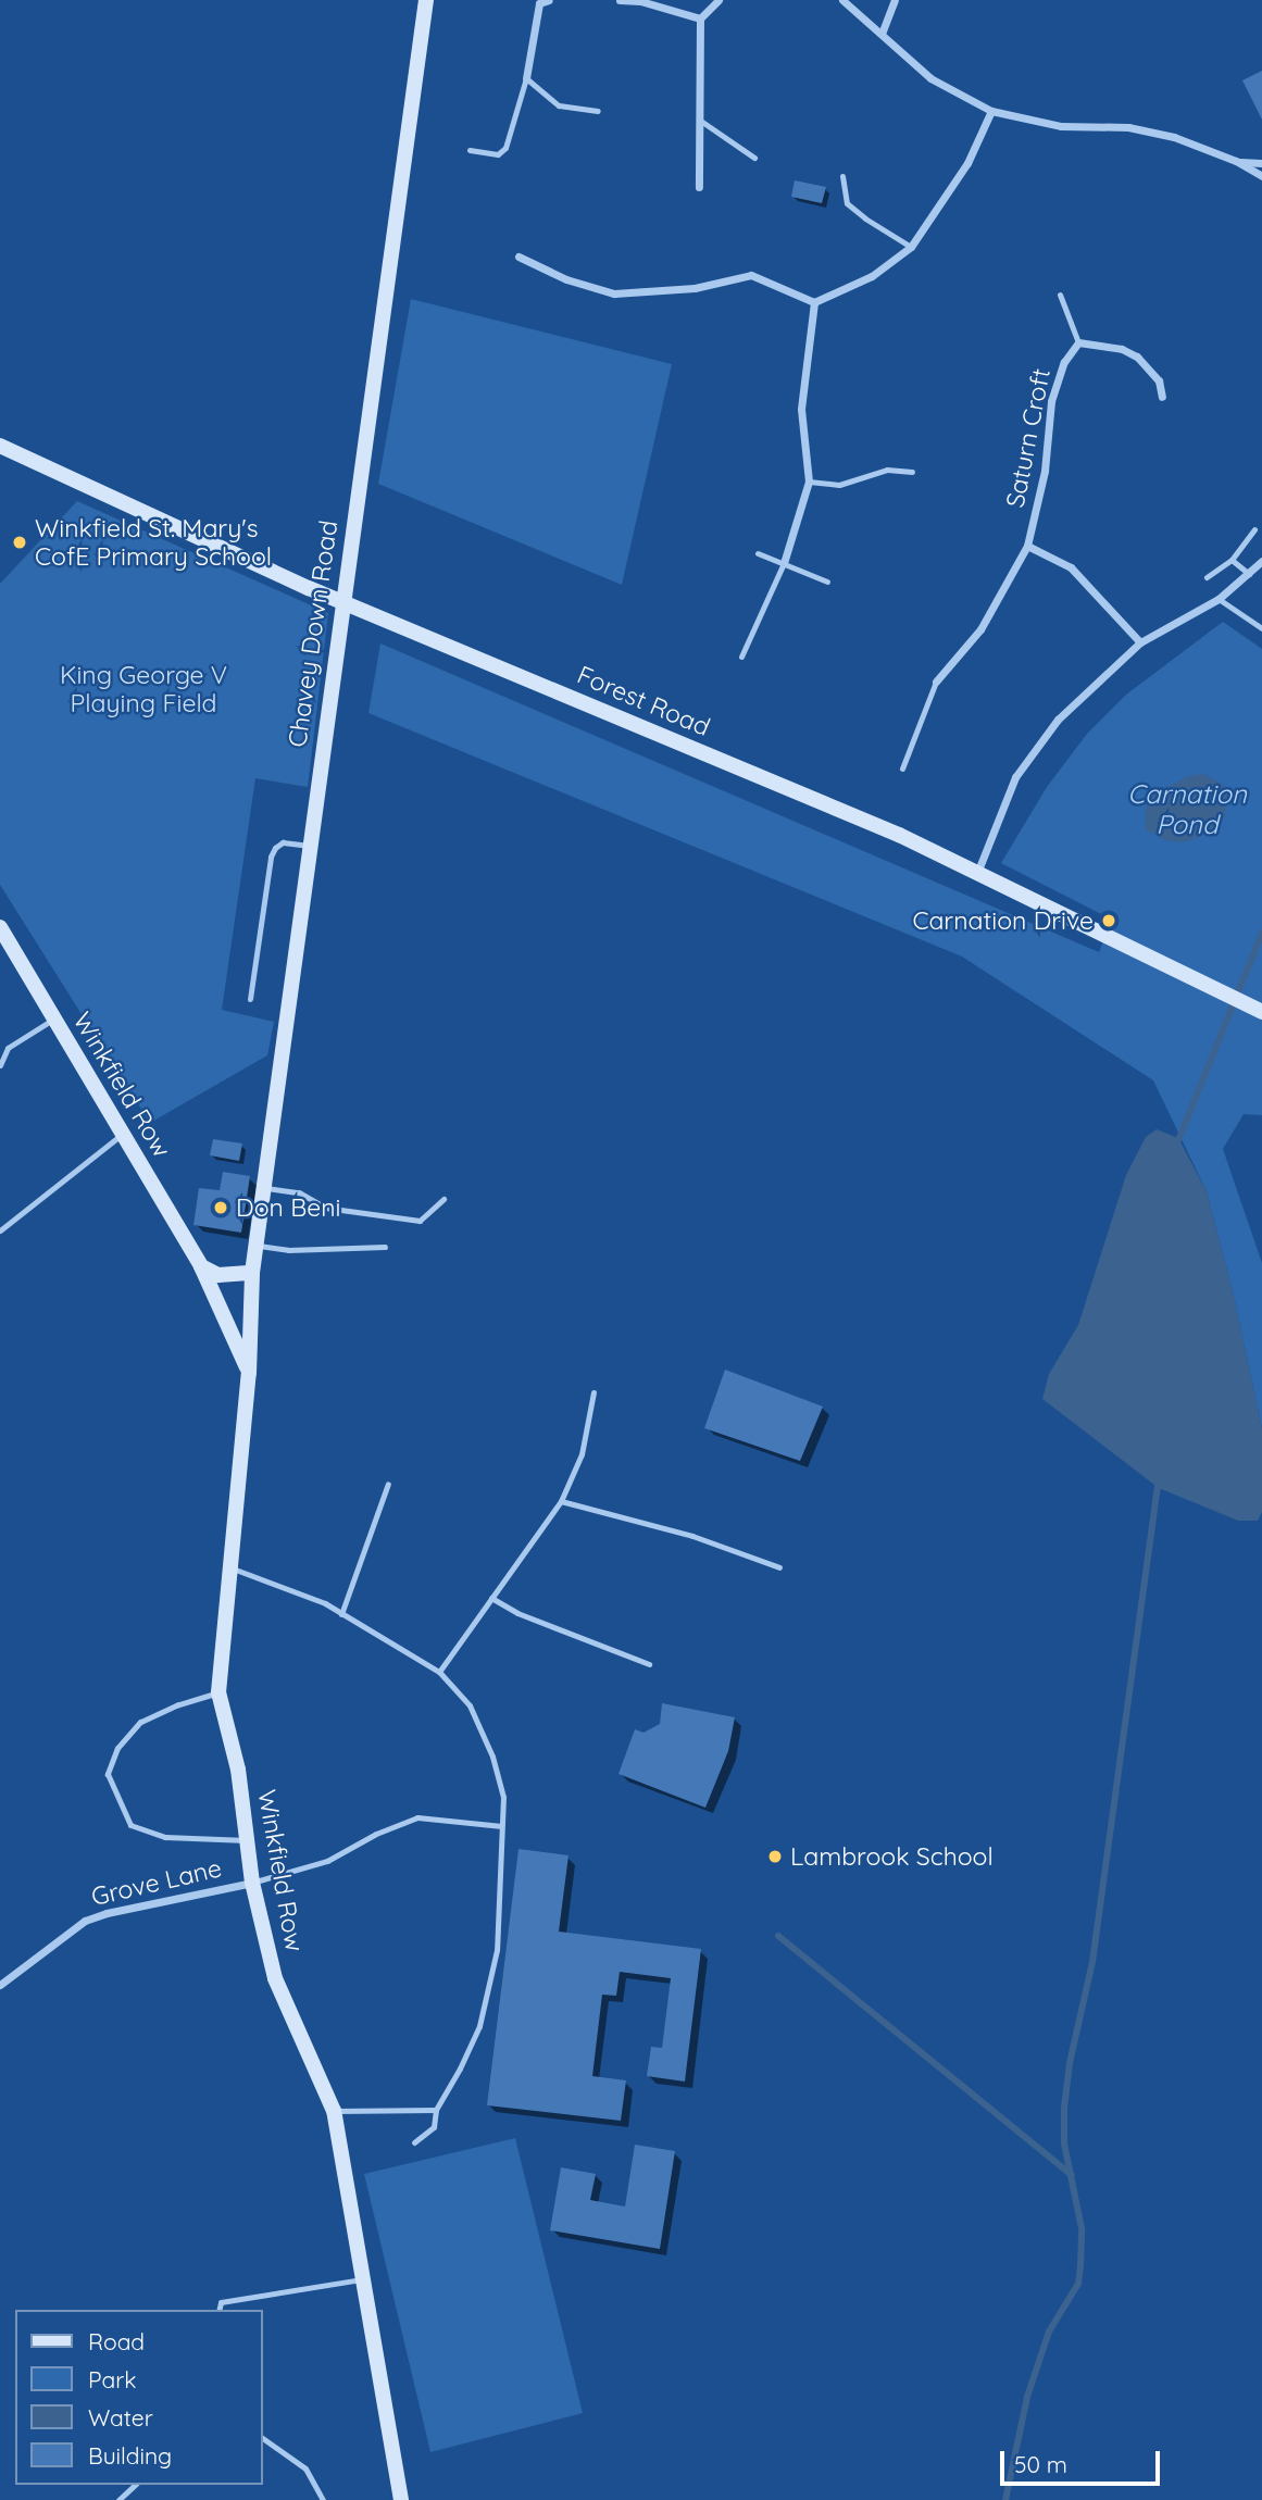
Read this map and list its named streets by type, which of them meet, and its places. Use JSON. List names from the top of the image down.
{
  "streets": {
    "main road": ["Chavey Down Road", "Forest Road", "Winkfield Row"],
    "street": ["Saturn Croft", "Grove Lane"]
  },
  "crossings": [
    ["Chavey Down Road", "Forest Road"],
    ["Chavey Down Road", "Winkfield Row"],
    ["Winkfield Row", "Grove Lane"]
  ],
  "water": ["Carnation Pond"],
  "parks": ["King George V Playing Field"],
  "places": [
    "Winkfield St. Mary's CofE Primary School",
    "Carnation Drive",
    "Don Beni",
    "Lambrook School"
  ],
  "legend": [
    "Road",
    "Park",
    "Water",
    "Building"
  ],
  "scale_bar": "50 m"
}
